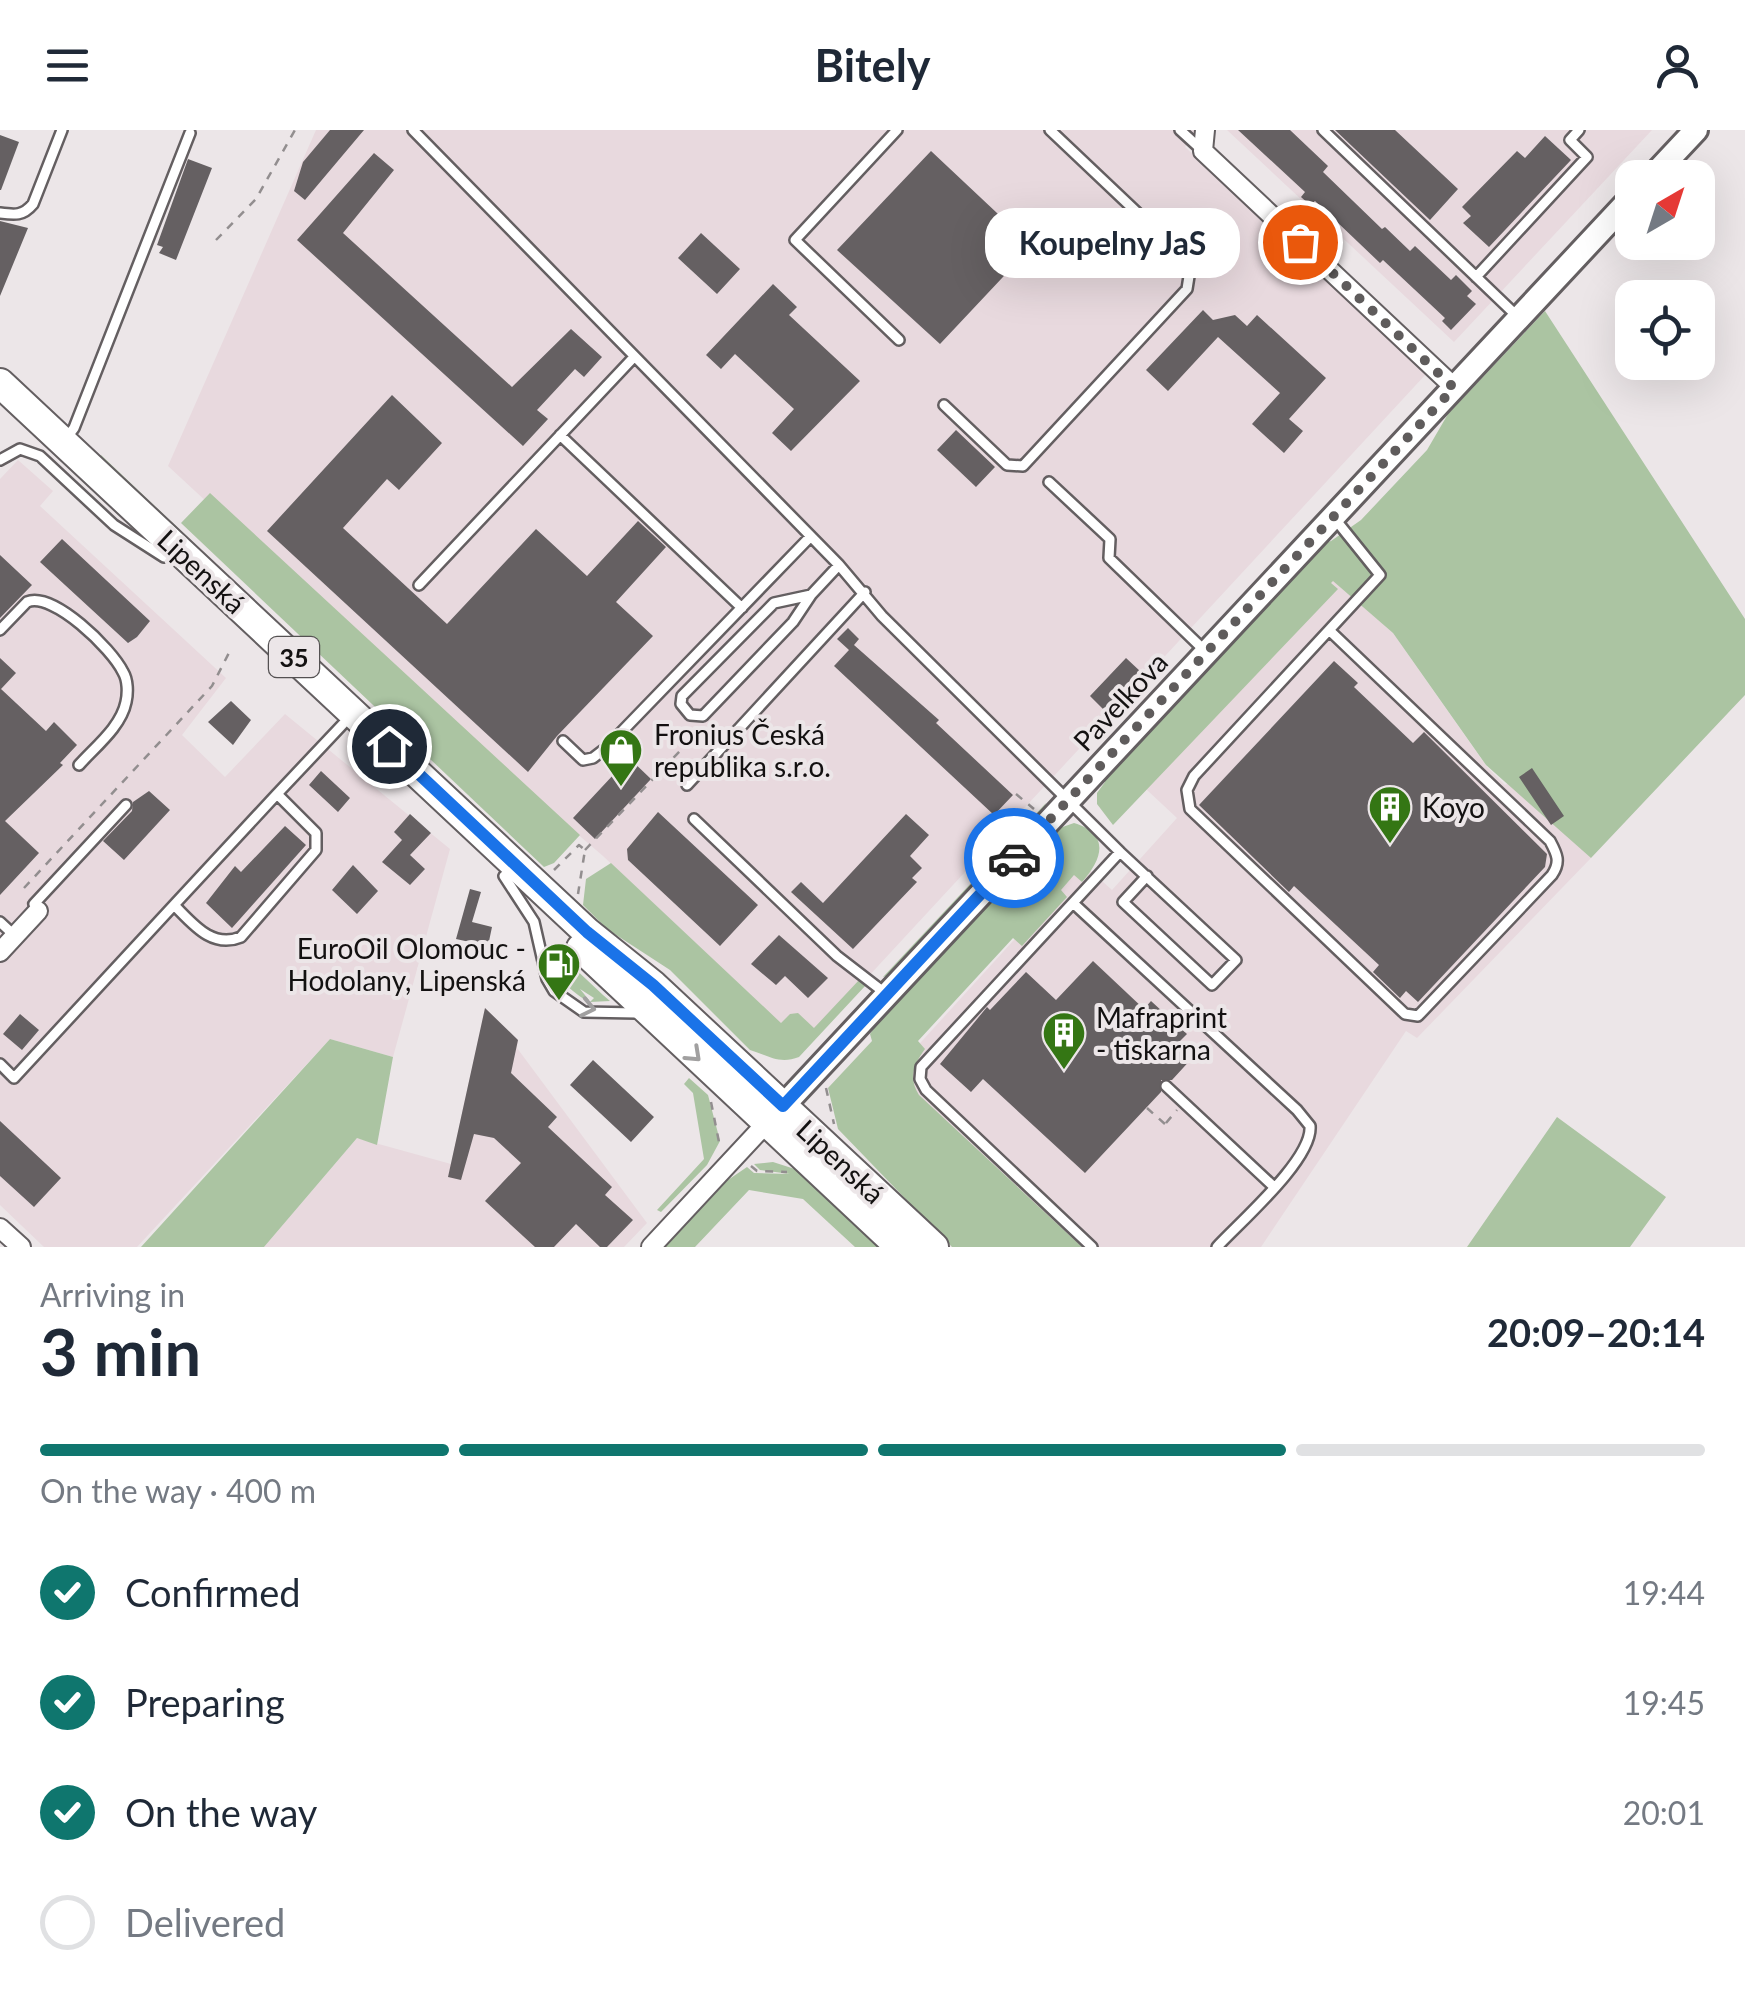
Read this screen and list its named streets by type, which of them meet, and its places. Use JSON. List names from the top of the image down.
{
  "streets": {
    "main road": ["Lipenská", "35"],
    "street": ["Pavelkova"]
  },
  "crossings": [
    ["Lipenská", "Pavelkova"]
  ],
  "places": {
    "other": ["Koupelny JaS"],
    "shop": ["Fronius Česká republika s.r.o."],
    "building": ["Koyo", "Mafraprint - tiskarna"],
    "fuel station": ["EuroOil Olomouc - Hodolany, Lipenská"]
  },
  "north": "top right",
  "page": {
    "header": "Bitely",
    "bubble": "Koupelny JaS",
    "heading": ["3 min", "Arriving in", "20:09–20:14"],
    "bar": "On the way · 400 m",
    "list": [
      ["Confirmed", "19:44"],
      ["Preparing", "19:45"],
      ["On the way", "20:01"],
      "Delivered"
    ]
  }
}
